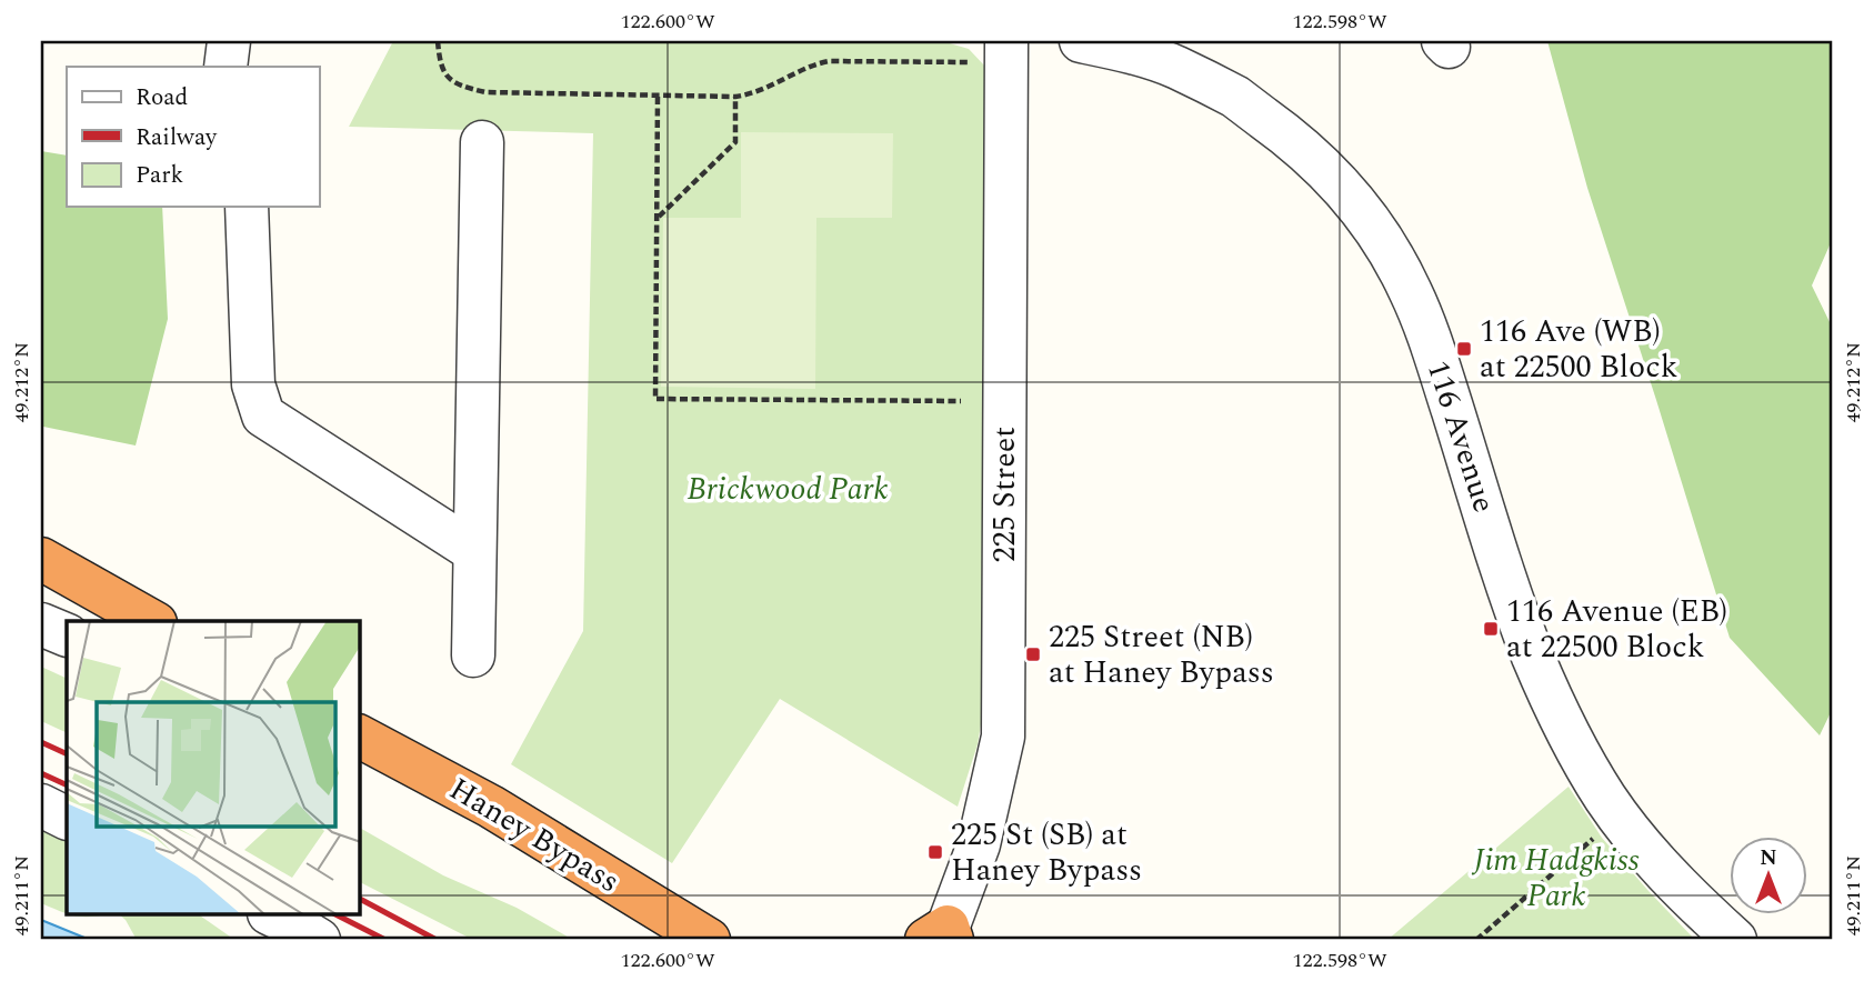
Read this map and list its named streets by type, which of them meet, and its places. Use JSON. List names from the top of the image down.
{
  "streets": {
    "highway": ["Haney Bypass"],
    "street": ["116 Avenue", "225 Street"]
  },
  "parks": ["Brickwood Park", "Jim Hadgkiss Park"],
  "places": {
    "transit": [
      "116 Ave (WB) at 22500 Block",
      "116 Avenue (EB) at 22500 Block",
      "225 Street (NB) at Haney Bypass",
      "225 St (SB) at Haney Bypass"
    ]
  },
  "legend": ["Road", "Railway", "Park"],
  "north": "top",
  "coordinates": [
    "122.600°W",
    "122.598°W",
    "49.212°N",
    "49.211°N"
  ]
}
